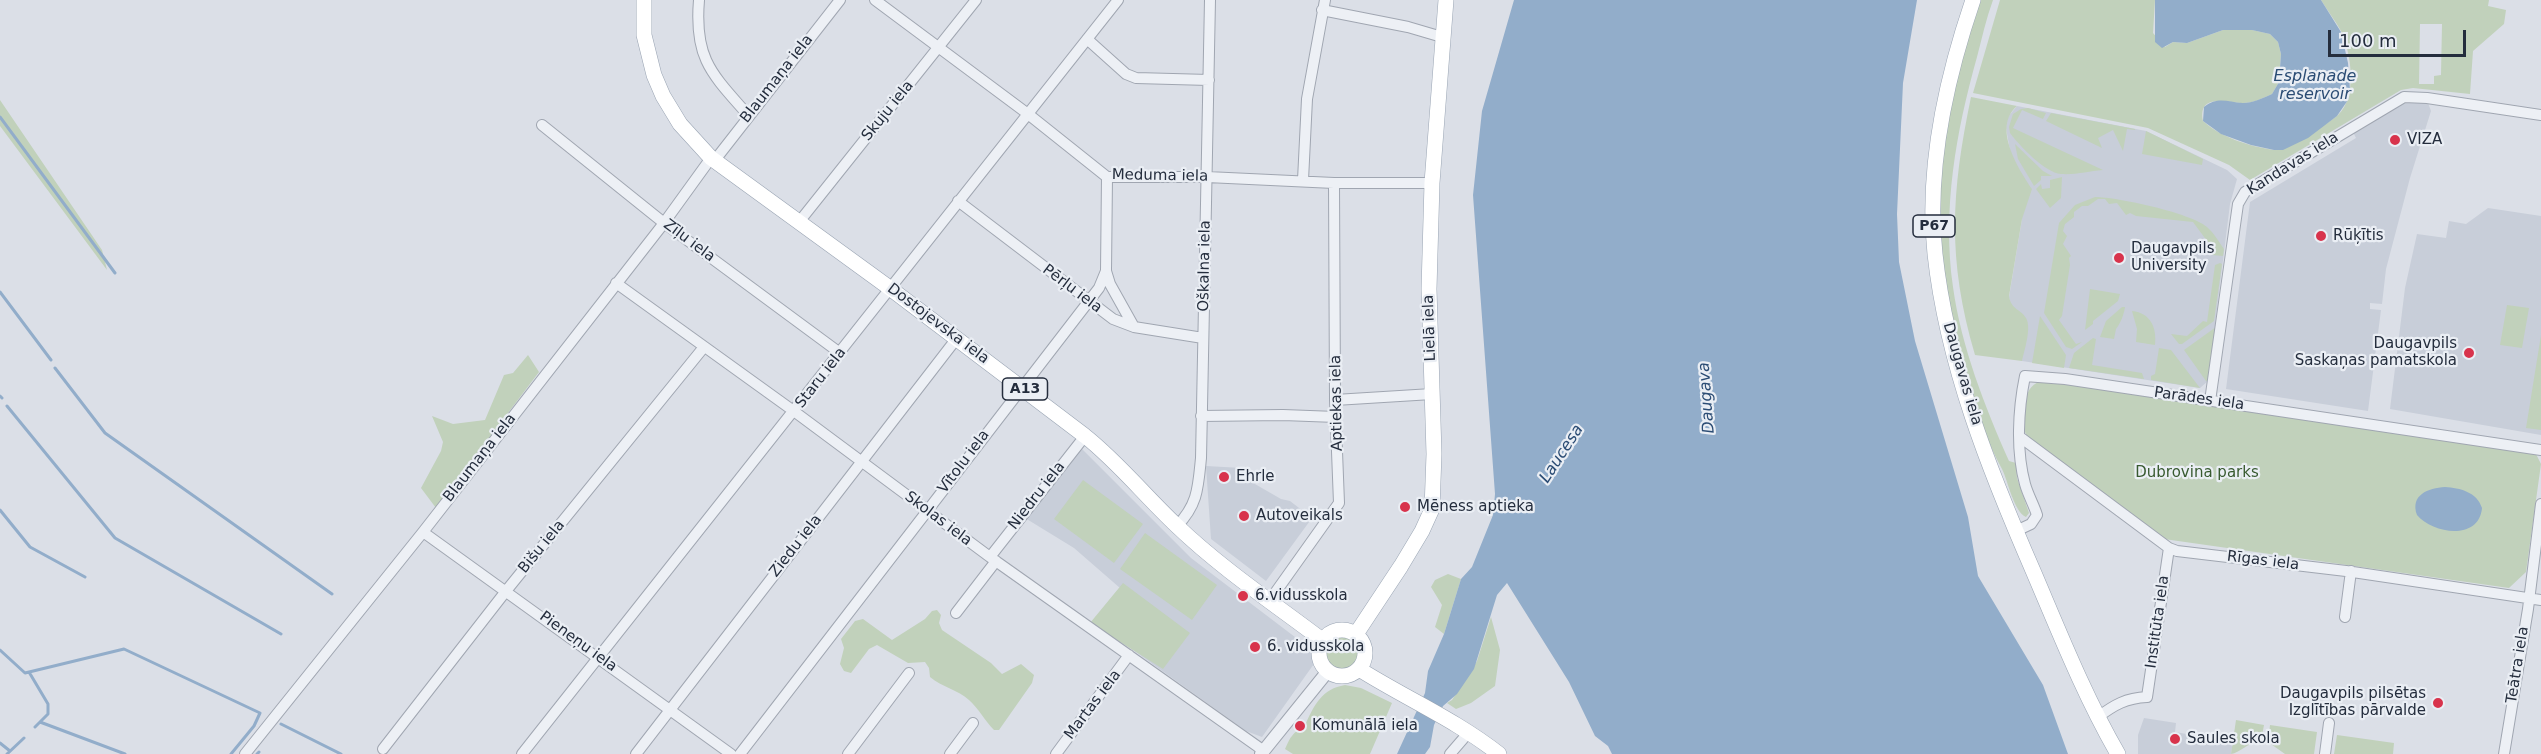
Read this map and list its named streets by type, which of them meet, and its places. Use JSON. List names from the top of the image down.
{
  "streets": {
    "main road": [
      "P67",
      "Dostojevska iela",
      "Lielā iela",
      "Daugavas iela",
      "A13"
    ],
    "street": [
      "Blaumaņa iela",
      "Skuju iela",
      "Kandavas iela",
      "Meduma iela",
      "Zīļu iela",
      "Oškalna iela",
      "Pērļu iela",
      "Staru iela",
      "Parādes iela",
      "Aptiekas iela",
      "Vītolu iela",
      "Niedru iela",
      "Skolas iela",
      "Ziedu iela",
      "Bišu iela",
      "Rīgas iela",
      "Institūta iela",
      "Pieneņu iela",
      "Teātra iela",
      "Martas iela"
    ]
  },
  "crossings": [
    ["Blaumaņa iela", "Zīļu iela"],
    ["Blaumaņa iela", "Dostojevska iela"],
    ["Blaumaņa iela", "A13"],
    ["Blaumaņa iela", "Skolas iela"],
    ["Blaumaņa iela", "Pieneņu iela"],
    ["Skuju iela", "Meduma iela"],
    ["Skuju iela", "Dostojevska iela"],
    ["Kandavas iela", "Parādes iela"],
    ["Meduma iela", "Oškalna iela"],
    ["Meduma iela", "Lielā iela"],
    ["Meduma iela", "Staru iela"],
    ["Meduma iela", "Aptiekas iela"],
    ["Meduma iela", "Vītolu iela"],
    ["Zīļu iela", "Staru iela"],
    ["Oškalna iela", "Pērļu iela"],
    ["Oškalna iela", "Dostojevska iela"],
    ["Pērļu iela", "Staru iela"],
    ["Pērļu iela", "Vītolu iela"],
    ["Dostojevska iela", "Lielā iela"],
    ["Dostojevska iela", "Staru iela"],
    ["Dostojevska iela", "A13"],
    ["Dostojevska iela", "Aptiekas iela"],
    ["Dostojevska iela", "Vītolu iela"],
    ["Dostojevska iela", "Niedru iela"],
    ["Dostojevska iela", "Ziedu iela"],
    ["Daugavas iela", "Parādes iela"],
    ["Daugavas iela", "Institūta iela"],
    ["Staru iela", "Skolas iela"],
    ["Staru iela", "Pieneņu iela"],
    ["Parādes iela", "Rīgas iela"],
    ["Vītolu iela", "Skolas iela"],
    ["Niedru iela", "Skolas iela"],
    ["Skolas iela", "Ziedu iela"],
    ["Skolas iela", "Bišu iela"],
    ["Skolas iela", "Martas iela"],
    ["Ziedu iela", "Pieneņu iela"],
    ["Bišu iela", "Pieneņu iela"],
    ["Rīgas iela", "Institūta iela"],
    ["Rīgas iela", "Teātra iela"]
  ],
  "water": ["Esplanade reservoir", "Daugava", "Laucesa"],
  "parks": ["Dubrovina parks"],
  "places": [
    "VIZA",
    "Rūķītis",
    "Daugavpils University",
    "Daugavpils Saskaņas pamatskola",
    "Ehrle",
    "Mēness aptieka",
    "Autoveikals",
    "6.vidusskola",
    "6. vidusskola",
    "Daugavpils pilsētas Izglītības pārvalde",
    "Komunālā iela",
    "Saules skola"
  ],
  "scale_bar": "100 m"
}
